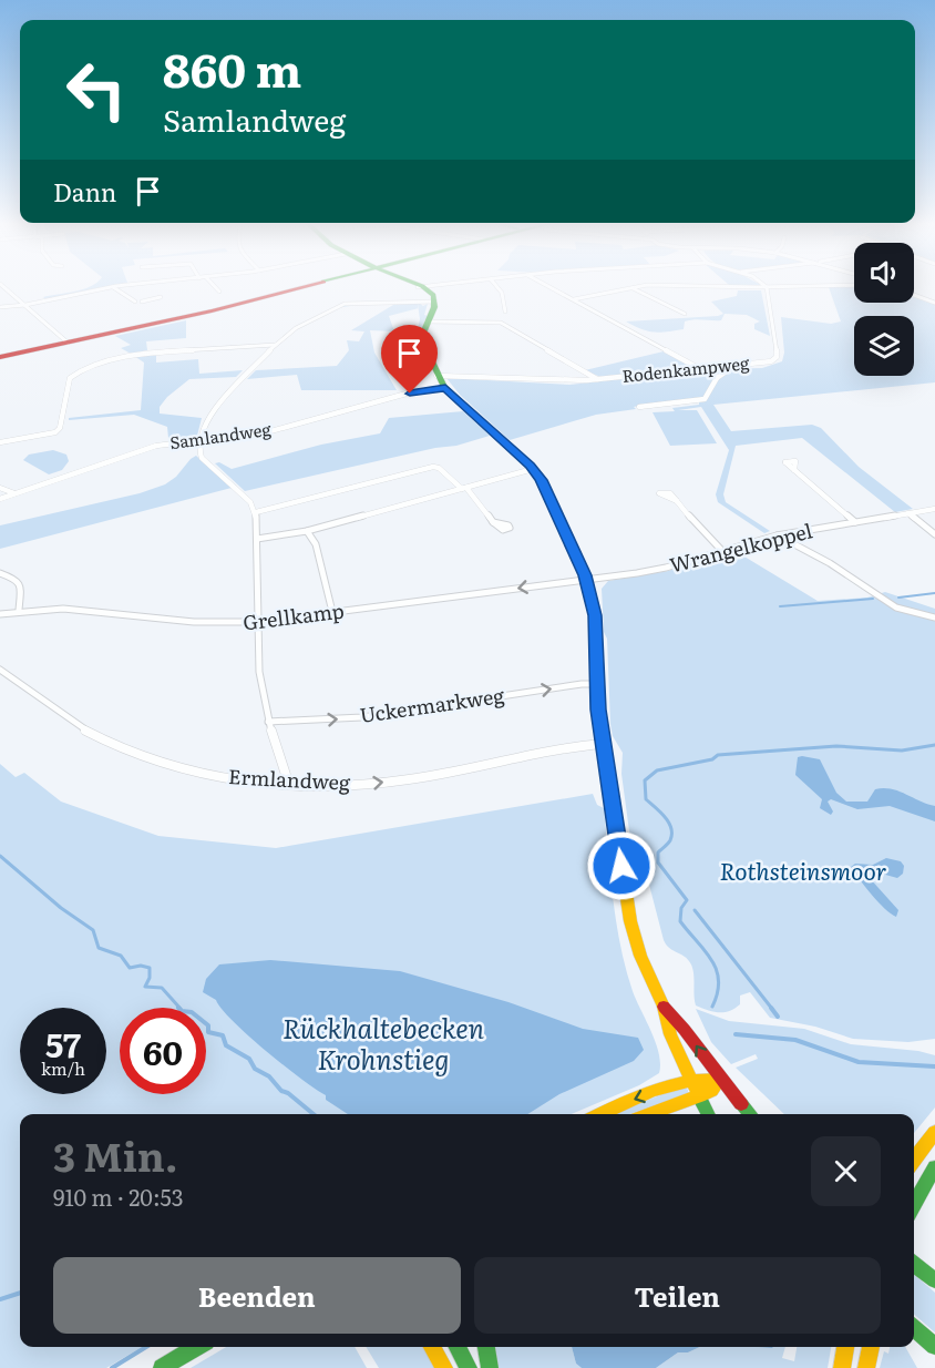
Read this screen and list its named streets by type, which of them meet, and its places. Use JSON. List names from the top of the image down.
{
  "streets": {
    "street": [
      "Rodenkampweg",
      "Samlandweg",
      "Wrangelkoppel",
      "Grellkamp",
      "Uckermarkweg",
      "Ermlandweg"
    ]
  },
  "crossings": [
    ["Wrangelkoppel", "Grellkamp"]
  ],
  "one_way": ["Grellkamp", "Uckermarkweg", "Ermlandweg"],
  "water": ["Rückhaltebecken Krohnstieg"],
  "parks": ["Rothsteinsmoor"],
  "page": {
    "turn": ["860 m", "Samlandweg"],
    "then": "Dann",
    "speed": "57 km/h",
    "limit": "60",
    "heading": ["3 Min.", "910 m · 20:53"],
    "buttons": ["Beenden", "Teilen"]
  }
}
